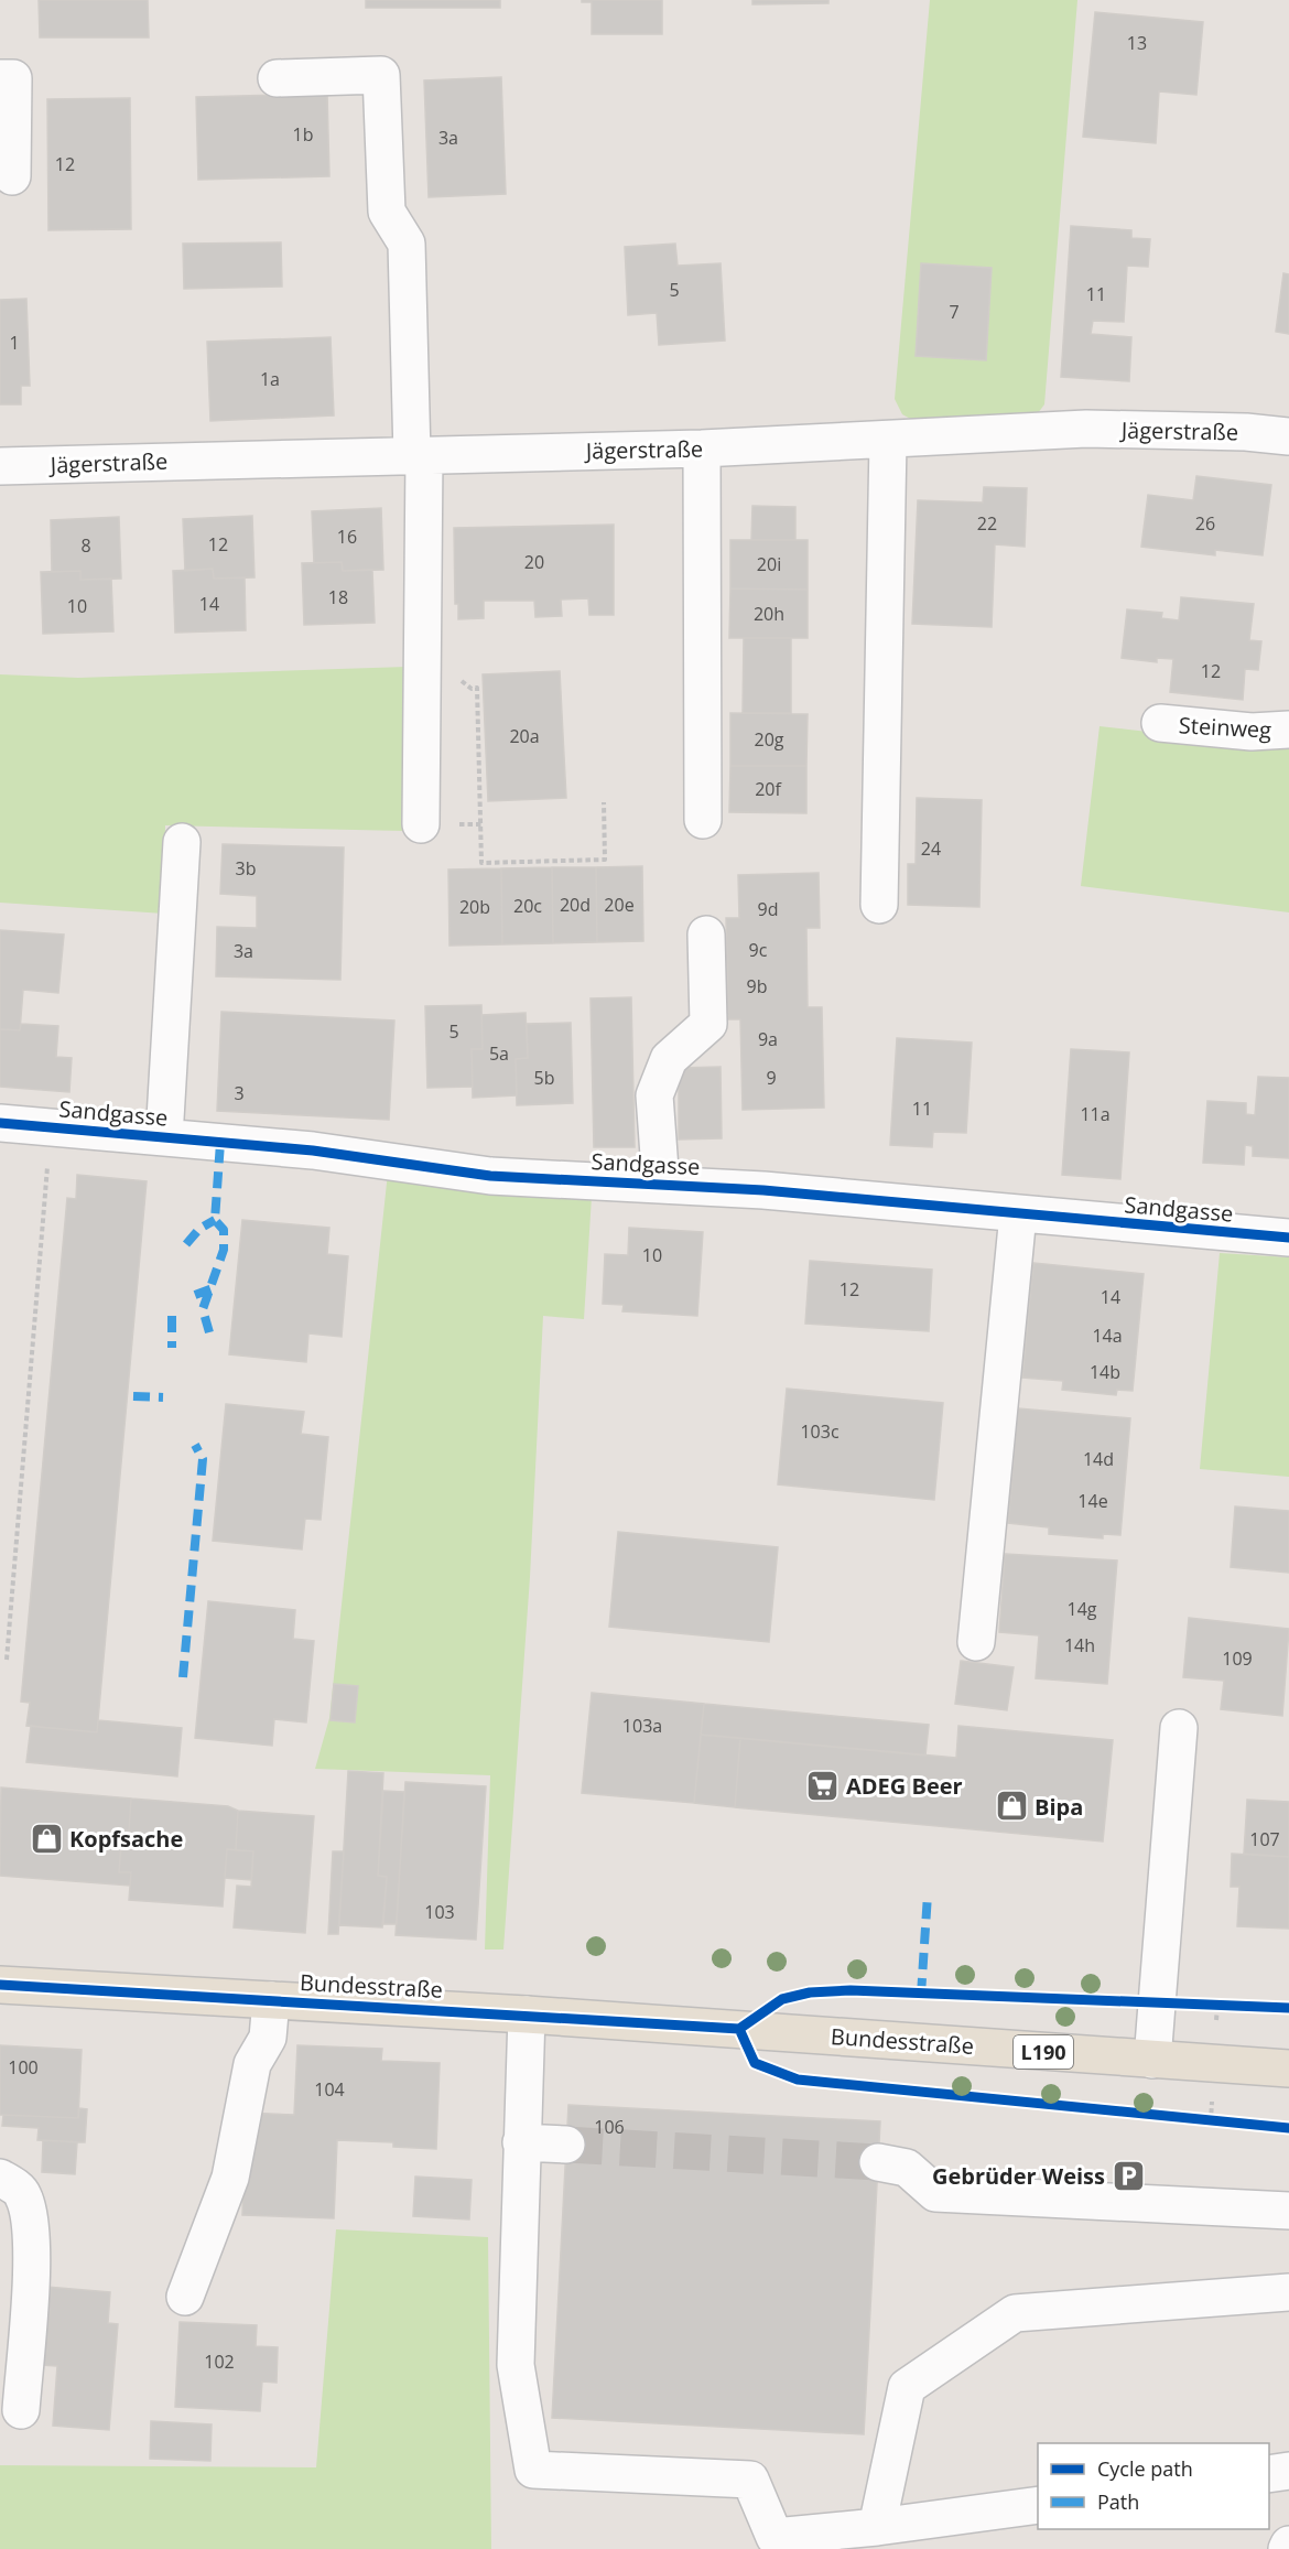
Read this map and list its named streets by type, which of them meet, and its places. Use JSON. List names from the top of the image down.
{
  "streets": {
    "main road": ["Bundesstraße", "L190"],
    "street": ["Jägerstraße", "Steinweg", "Sandgasse"]
  },
  "places": {
    "supermarket": ["ADEG Beer"],
    "shop": ["Bipa", "Kopfsache"],
    "parking": ["Gebrüder Weiss"]
  },
  "house_numbers": [
    "13",
    "1b",
    "3a",
    "12",
    "5",
    "11",
    "7",
    "1",
    "1a",
    "22",
    "26",
    "16",
    "12",
    "8",
    "20",
    "20i",
    "18",
    "14",
    "10",
    "20h",
    "12",
    "20a",
    "20g",
    "20f",
    "24",
    "3b",
    "20d",
    "20e",
    "20c",
    "20b",
    "9d",
    "9c",
    "3a",
    "9b",
    "5",
    "9a",
    "5a",
    "5b",
    "9",
    "3",
    "11",
    "11a",
    "10",
    "12",
    "14",
    "14a",
    "14b",
    "103c",
    "14d",
    "14e",
    "14g",
    "14h",
    "109",
    "103a",
    "107",
    "103",
    "100",
    "104",
    "106",
    "102"
  ],
  "legend": ["Cycle path", "Path"]
}
